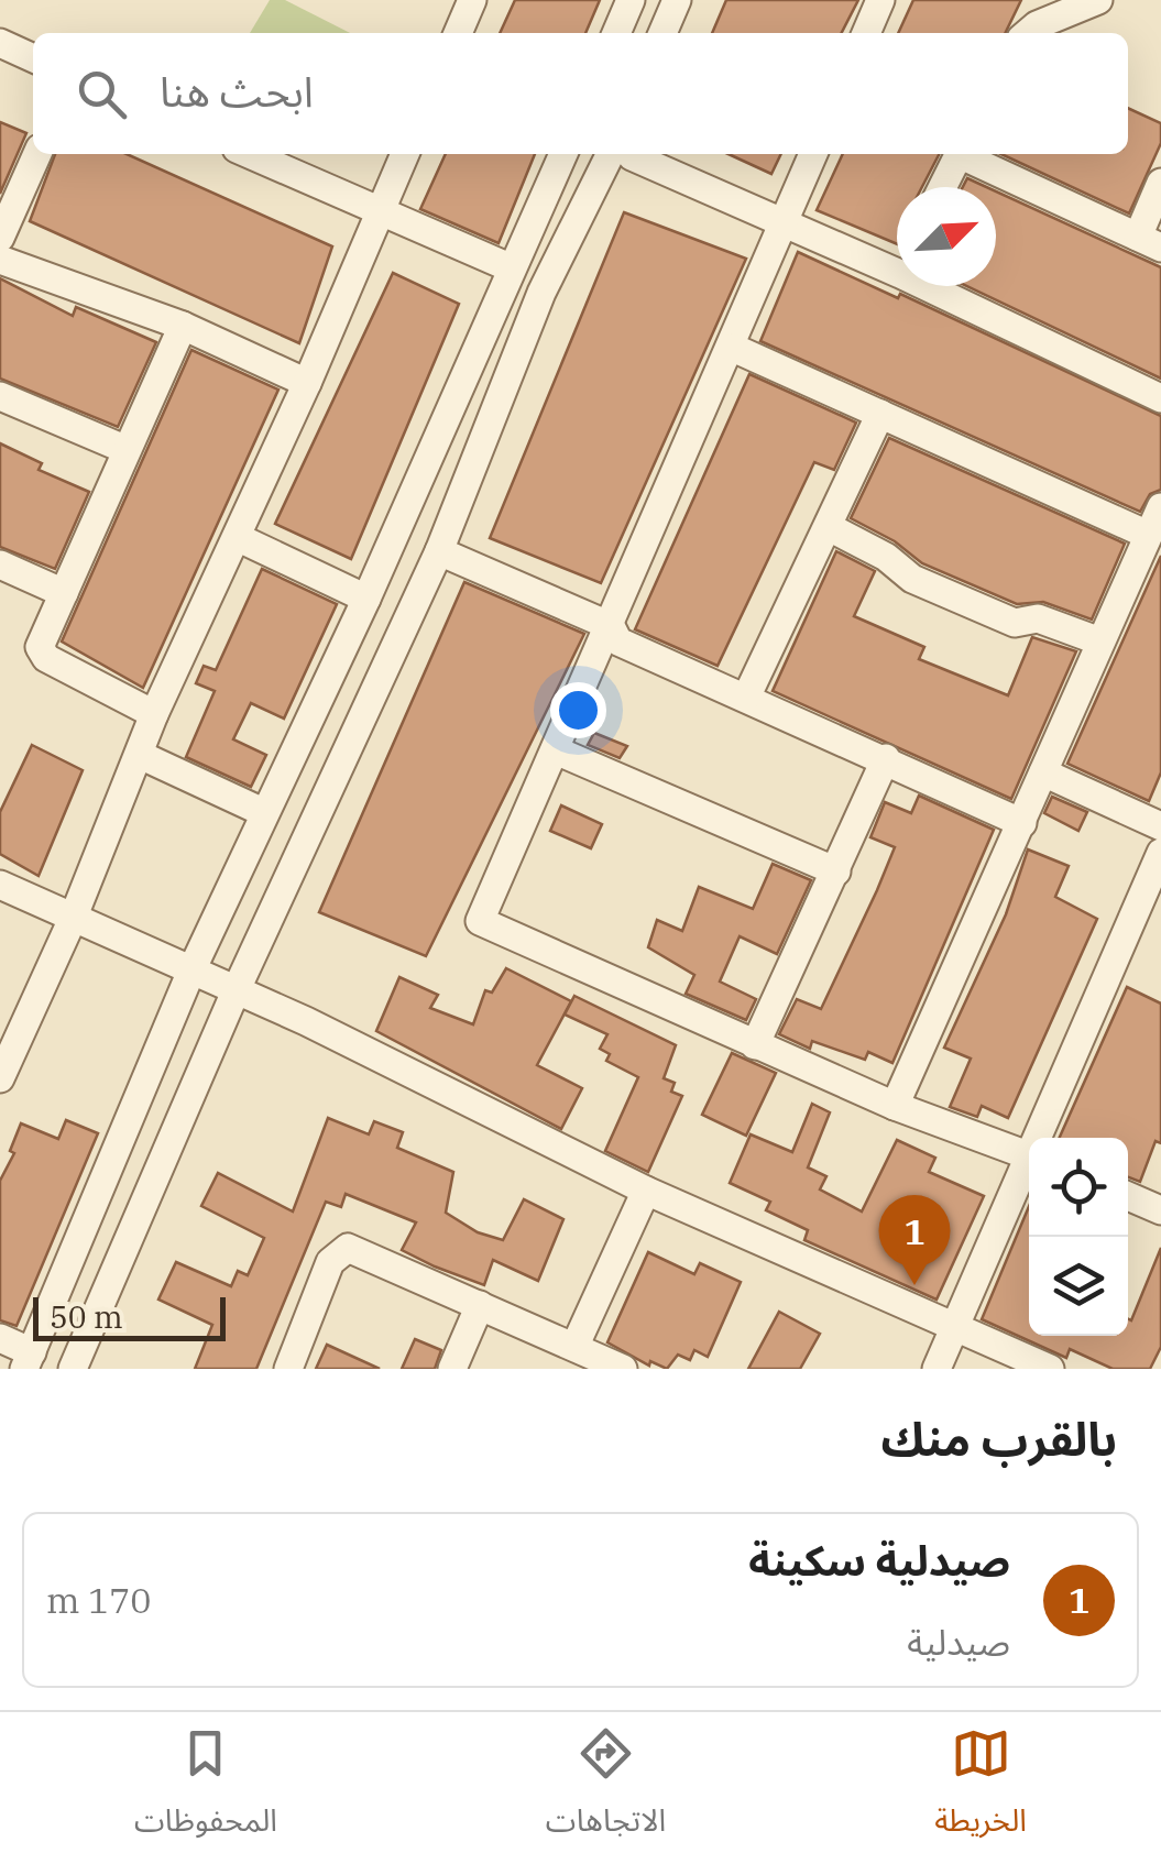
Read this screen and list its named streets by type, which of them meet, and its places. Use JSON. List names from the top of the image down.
{
  "scale_bar": "50 m",
  "north": "top right",
  "page": {
    "search": "ابحث هنا",
    "pins": "1",
    "scale": "50 m",
    "heading": "بالقرب منك",
    "list": [
      {
        "mark": "1",
        "name": "صيدلية سكينة",
        "note": "صيدلية",
        "value": "170 m"
      }
    ],
    "nav": ["الخريطة", "الاتجاهات", "المحفوظات"]
  }
}
